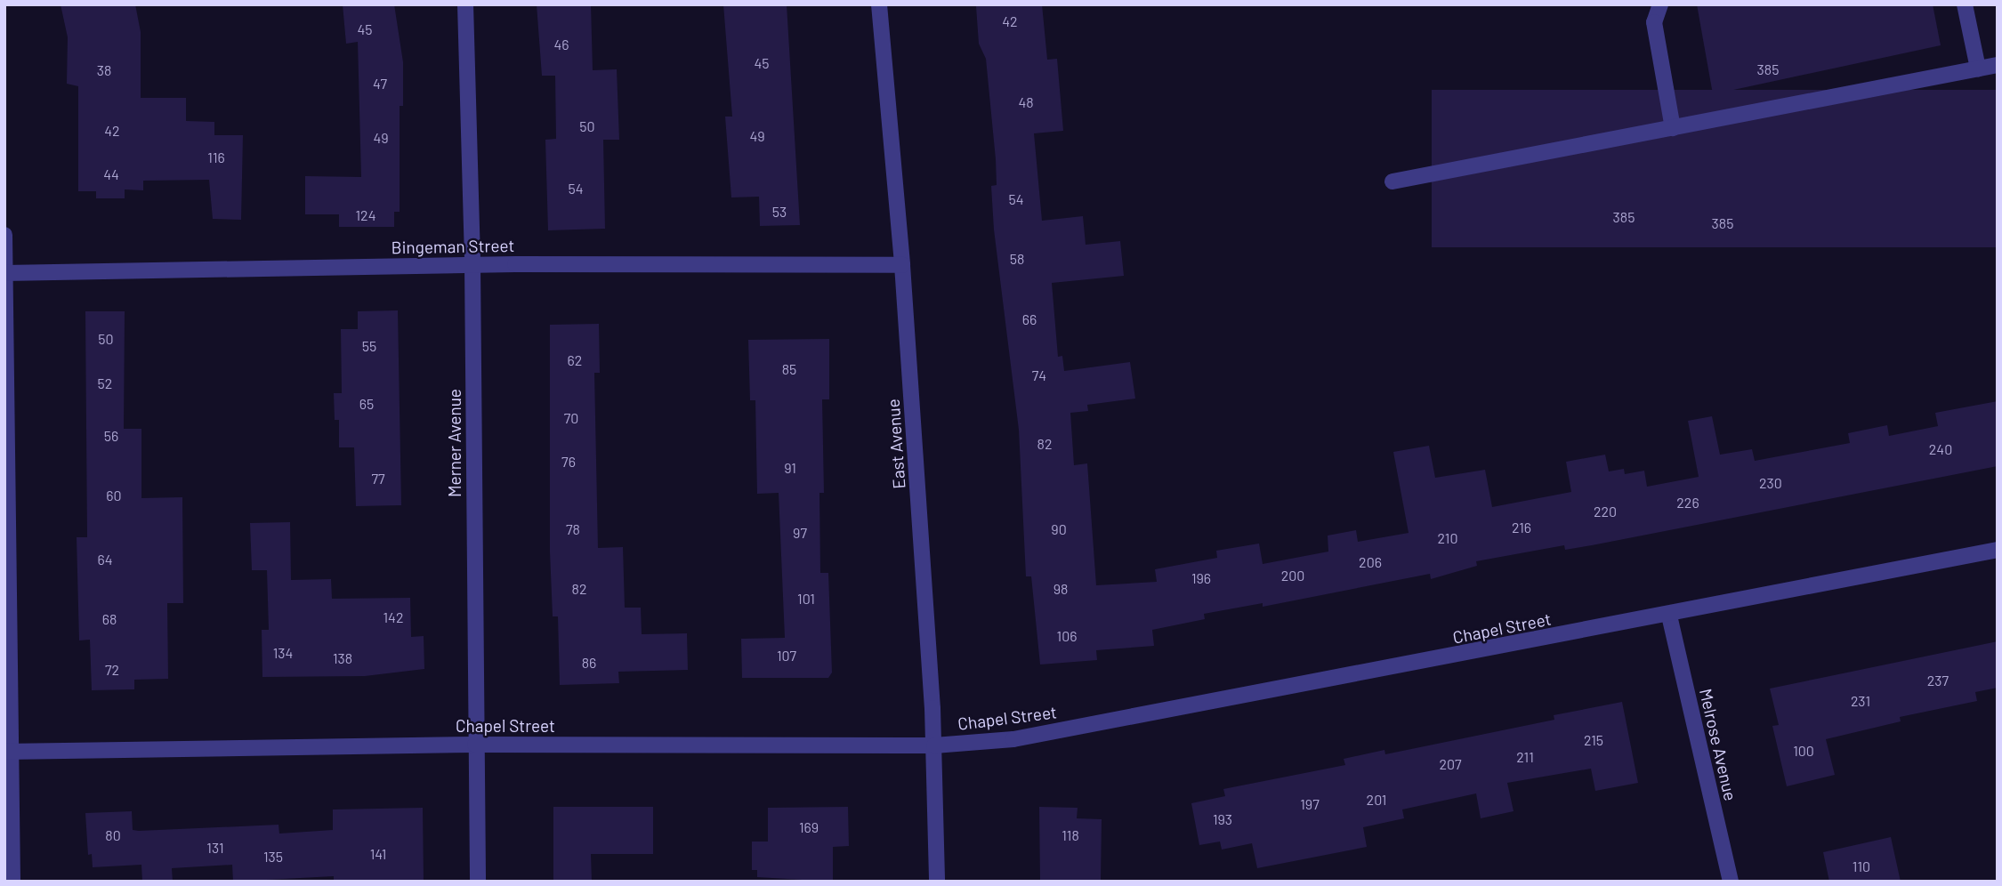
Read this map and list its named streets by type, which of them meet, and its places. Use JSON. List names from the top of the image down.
{
  "streets": {
    "street": [
      "Bingeman Street",
      "Merner Avenue",
      "East Avenue",
      "Chapel Street",
      "Melrose Avenue"
    ]
  },
  "crossings": [
    ["Bingeman Street", "Merner Avenue"],
    ["Bingeman Street", "East Avenue"],
    ["Merner Avenue", "Chapel Street"],
    ["East Avenue", "Chapel Street"],
    ["Chapel Street", "Melrose Avenue"]
  ],
  "house_numbers": [
    "42",
    "45",
    "46",
    "45",
    "385",
    "38",
    "47",
    "48",
    "50",
    "42",
    "49",
    "49",
    "116",
    "44",
    "54",
    "54",
    "53",
    "124",
    "385",
    "385",
    "58",
    "66",
    "50",
    "55",
    "62",
    "85",
    "74",
    "52",
    "65",
    "70",
    "56",
    "82",
    "240",
    "76",
    "91",
    "77",
    "230",
    "60",
    "226",
    "220",
    "216",
    "78",
    "90",
    "97",
    "210",
    "64",
    "206",
    "200",
    "196",
    "82",
    "98",
    "101",
    "142",
    "68",
    "106",
    "134",
    "107",
    "138",
    "86",
    "72",
    "237",
    "231",
    "215",
    "100",
    "211",
    "207",
    "201",
    "197",
    "193",
    "169",
    "80",
    "118",
    "131",
    "141",
    "135",
    "110"
  ]
}
